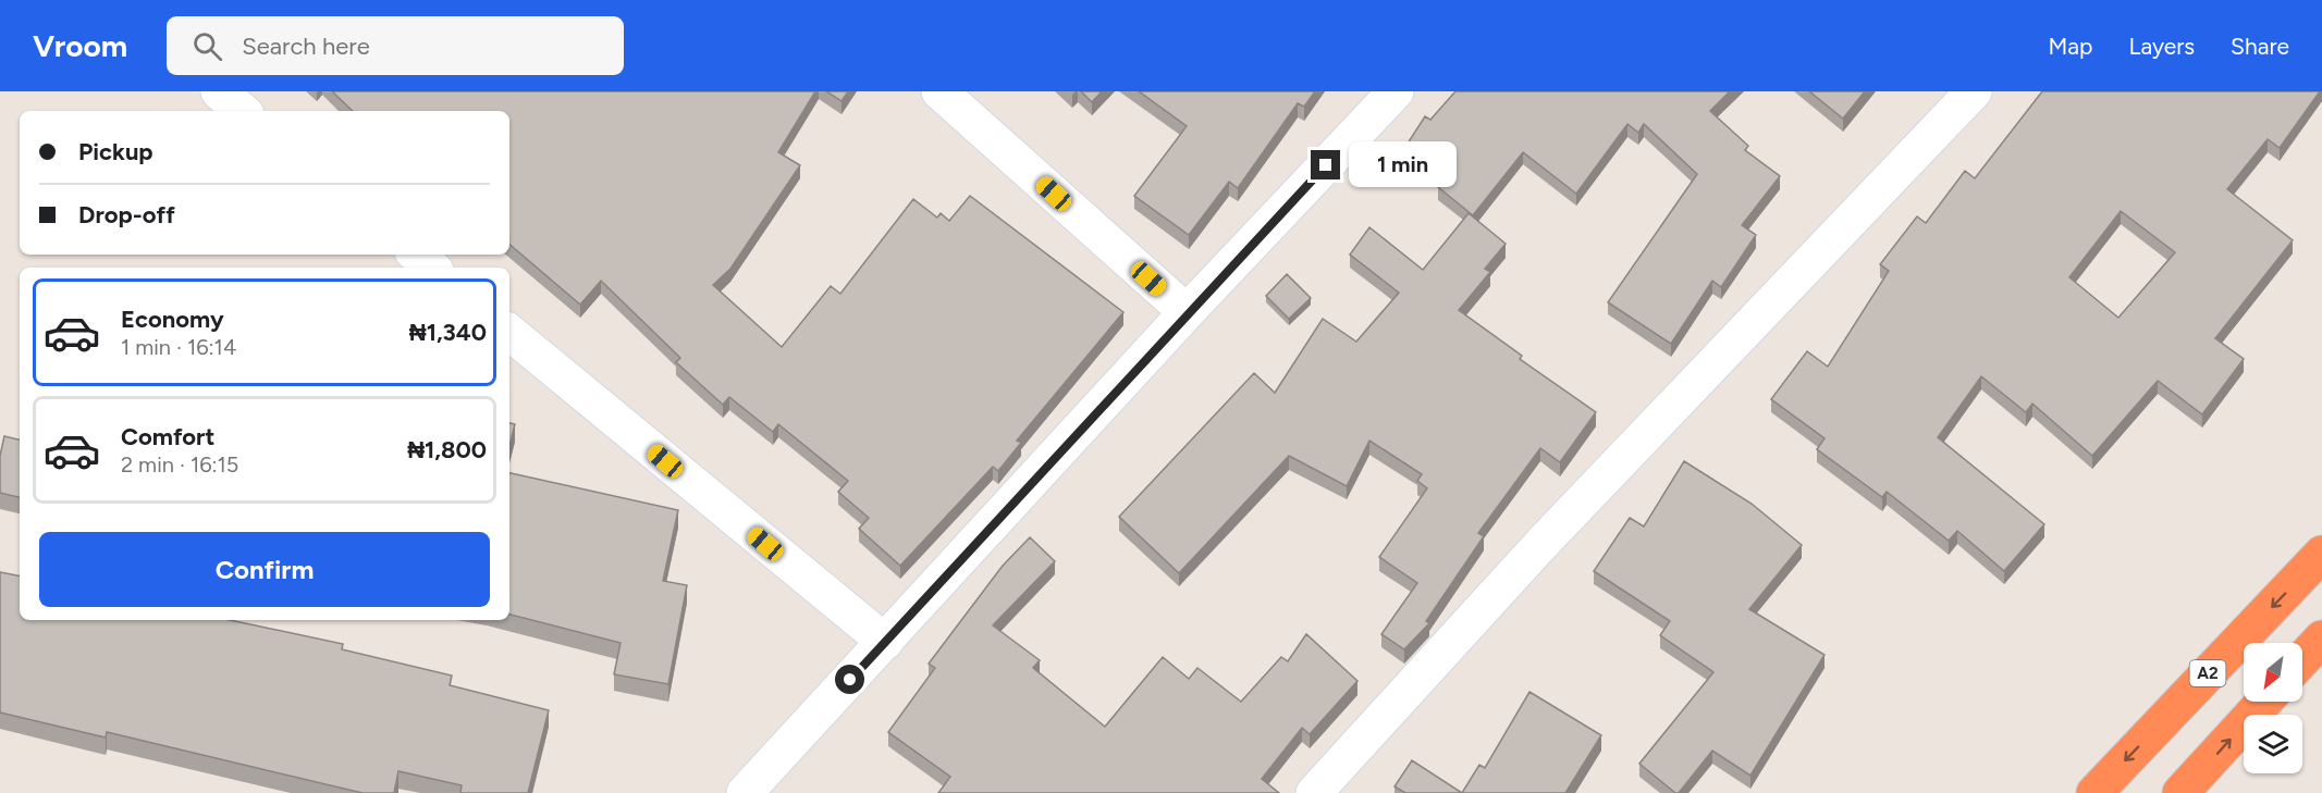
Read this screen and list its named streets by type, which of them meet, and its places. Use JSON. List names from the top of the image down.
{
  "streets": {
    "highway": ["A2"]
  },
  "north": "bottom left",
  "page": {
    "header": "Vroom",
    "search": "Search here",
    "nav": ["Map", "Layers", "Share"],
    "banner": ["Pickup", "Drop-off"],
    "bubble": "1 min",
    "list": [
      {
        "name": "Economy",
        "note": "1 min · 16:14",
        "value": "₦1,340"
      },
      {
        "name": "Comfort",
        "note": "2 min · 16:15",
        "value": "₦1,800"
      }
    ],
    "buttons": "Confirm"
  }
}
